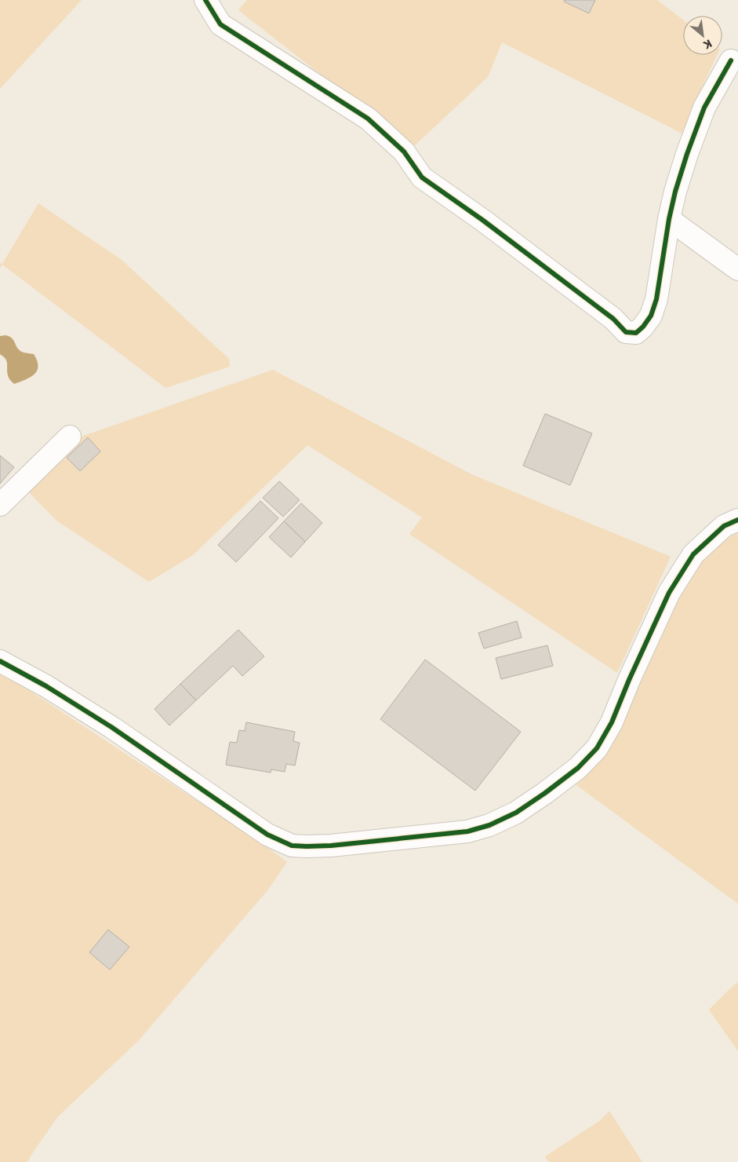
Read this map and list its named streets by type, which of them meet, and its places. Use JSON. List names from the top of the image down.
{
  "north": "bottom right"
}
